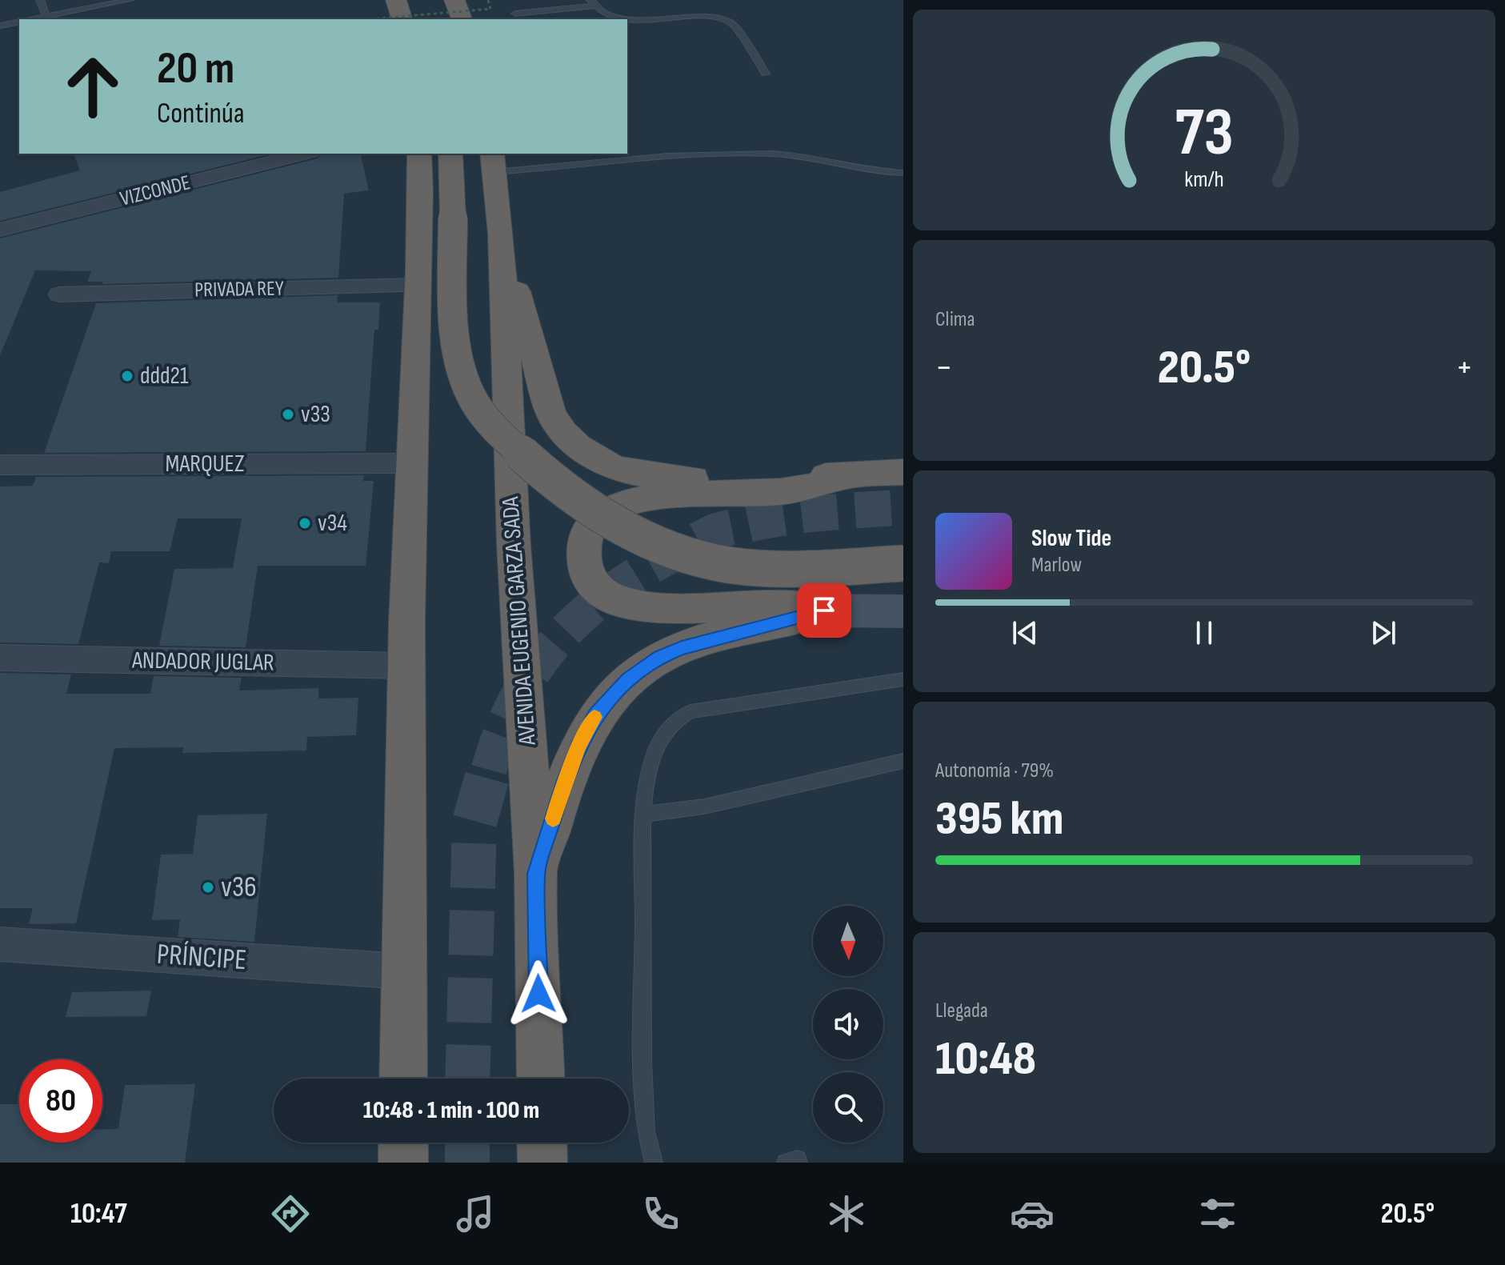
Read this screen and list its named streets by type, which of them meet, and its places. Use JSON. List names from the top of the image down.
{
  "streets": {
    "highway": ["AVENIDA EUGENIO GARZA SADA"],
    "street": [
      "VIZCONDE",
      "PRIVADA REY",
      "MARQUEZ",
      "ANDADOR JUGLAR",
      "PRÍNCIPE"
    ]
  },
  "places": [
    "ddd21",
    "v33",
    "v34",
    "v36"
  ],
  "north": "bottom",
  "page": {
    "turn": ["20 m", "Continúa"],
    "tile": [
      "Clima",
      ["Autonomía · 79%", "395 km"],
      ["Llegada", "10:48"]
    ],
    "heat": ["−", "20.5°", "+"],
    "song": ["Slow Tide", "Marlow"],
    "limit": "80",
    "trip": "10:48 · 1 min · 100 m",
    "tabs": ["10:47", "20.5°"],
    "gauge": ["73", "km/h"]
  }
}
